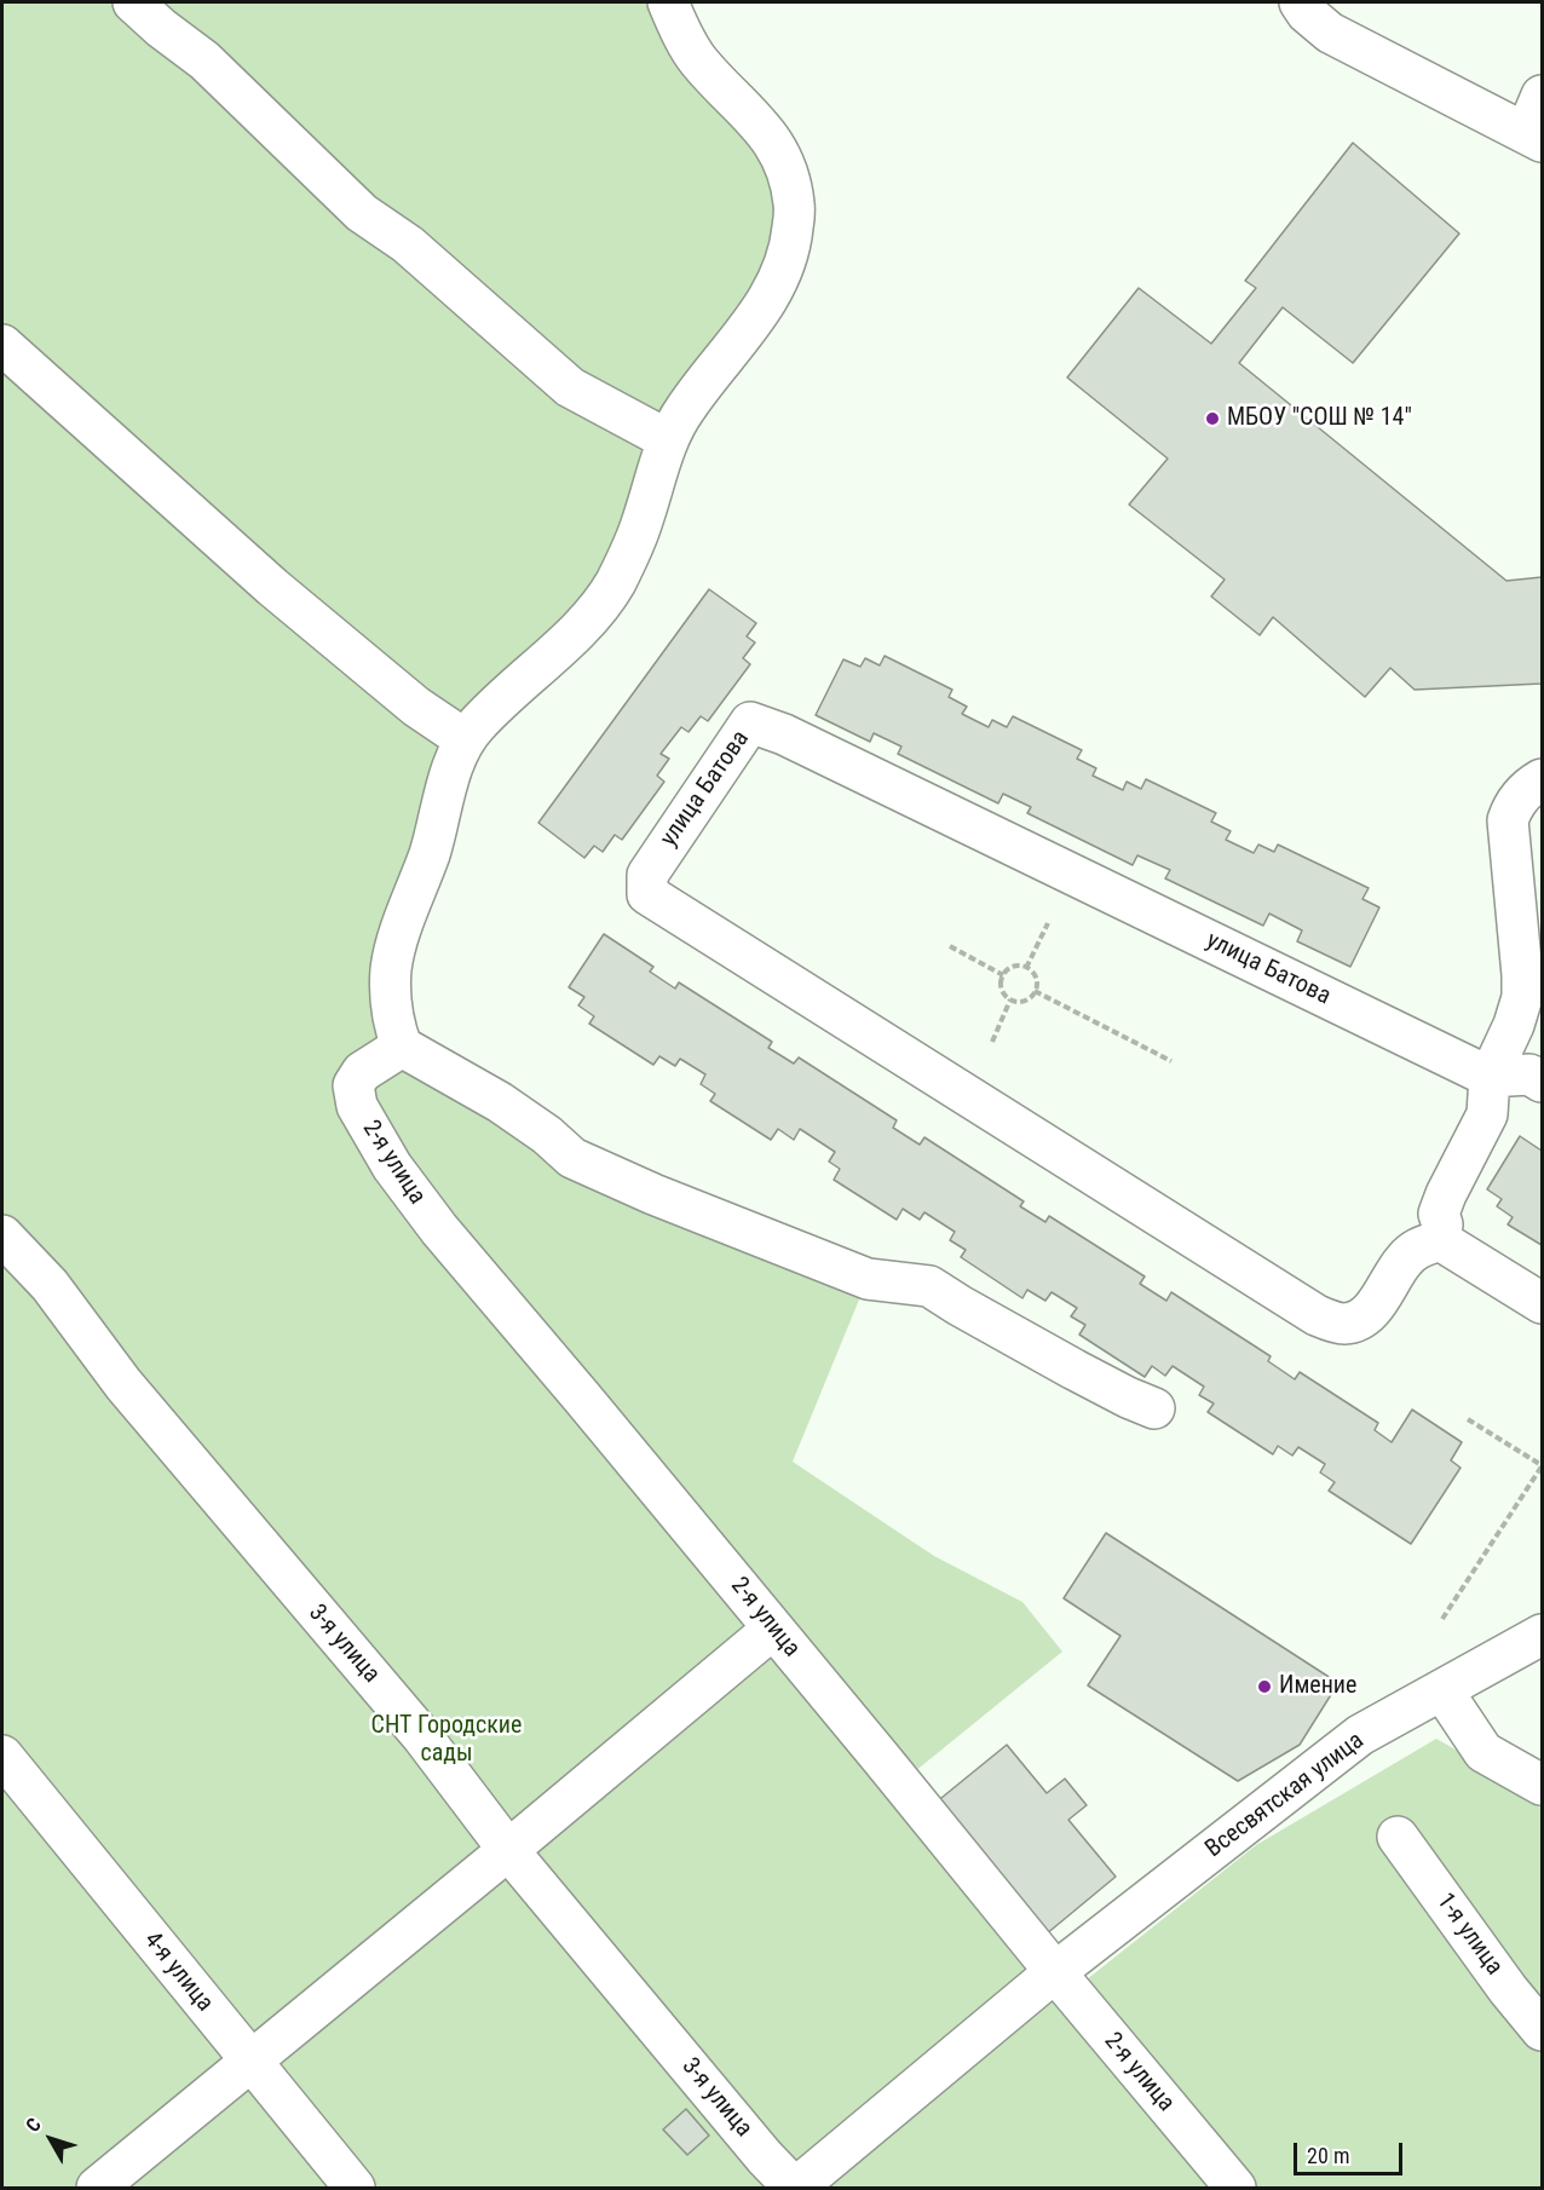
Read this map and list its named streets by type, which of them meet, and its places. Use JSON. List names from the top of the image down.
{
  "streets": {
    "street": [
      "улица Батова",
      "2-я улица",
      "3-я улица",
      "Всесвятская улица",
      "1-я улица",
      "4-я улица"
    ]
  },
  "crossings": [
    ["2-я улица", "Всесвятская улица"],
    ["3-я улица", "Всесвятская улица"]
  ],
  "parks": ["СНТ Городские сады"],
  "places": ["МБОУ \"СОШ № 14\"", "Имение"],
  "scale_bar": "20 m",
  "north": "top left"
}
